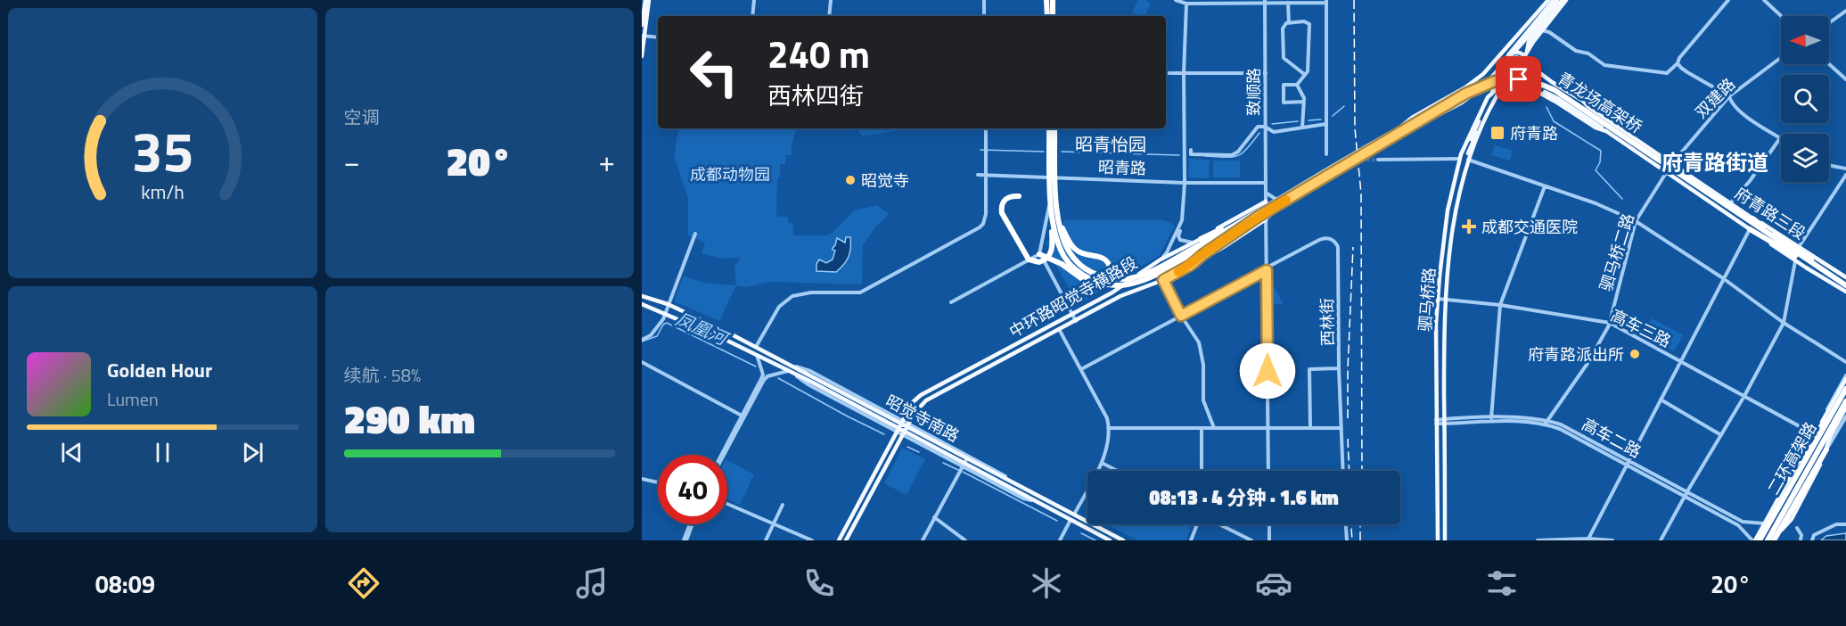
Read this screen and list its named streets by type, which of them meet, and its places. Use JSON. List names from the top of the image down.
{
  "streets": {
    "highway": ["青龙场高架桥", "二环高架路"],
    "main road": [
      "府青路三段",
      "中环路昭觉寺横路段",
      "驷马桥路",
      "昭觉寺南路"
    ],
    "street": [
      "致顺路",
      "双建路",
      "昭青路",
      "驷马桥二路",
      "西林街",
      "高车三路",
      "高车二路"
    ]
  },
  "crossings": [
    ["致顺路", "昭青路"],
    ["致顺路", "中环路昭觉寺横路段"],
    ["致顺路", "西林街"],
    ["双建路", "府青路三段"],
    ["双建路", "驷马桥二路"],
    ["府青路三段", "驷马桥二路"],
    ["府青路三段", "驷马桥路"],
    ["驷马桥二路", "高车三路"],
    ["驷马桥二路", "高车二路"],
    ["中环路昭觉寺横路段", "昭觉寺南路"],
    ["驷马桥路", "高车三路"],
    ["驷马桥路", "高车二路"],
    ["高车二路", "二环高架路"]
  ],
  "districts": ["昭青怡园", "府青路街道"],
  "water": ["凤凰河"],
  "parks": ["成都动物园"],
  "places": {
    "transit": ["府青路"],
    "other": ["昭觉寺", "府青路派出所"],
    "health": ["成都交通医院"]
  },
  "north": "left",
  "page": {
    "tile": [
      "空调",
      ["续航 · 58%", "290 km"]
    ],
    "turn": ["240 m", "西林四街"],
    "heat": ["−", "20°", "+"],
    "song": ["Golden Hour", "Lumen"],
    "limit": "40",
    "trip": "08:13 · 4 分钟 · 1.6 km",
    "tabs": ["08:09", "20°"],
    "gauge": ["35", "km/h"]
  }
}
